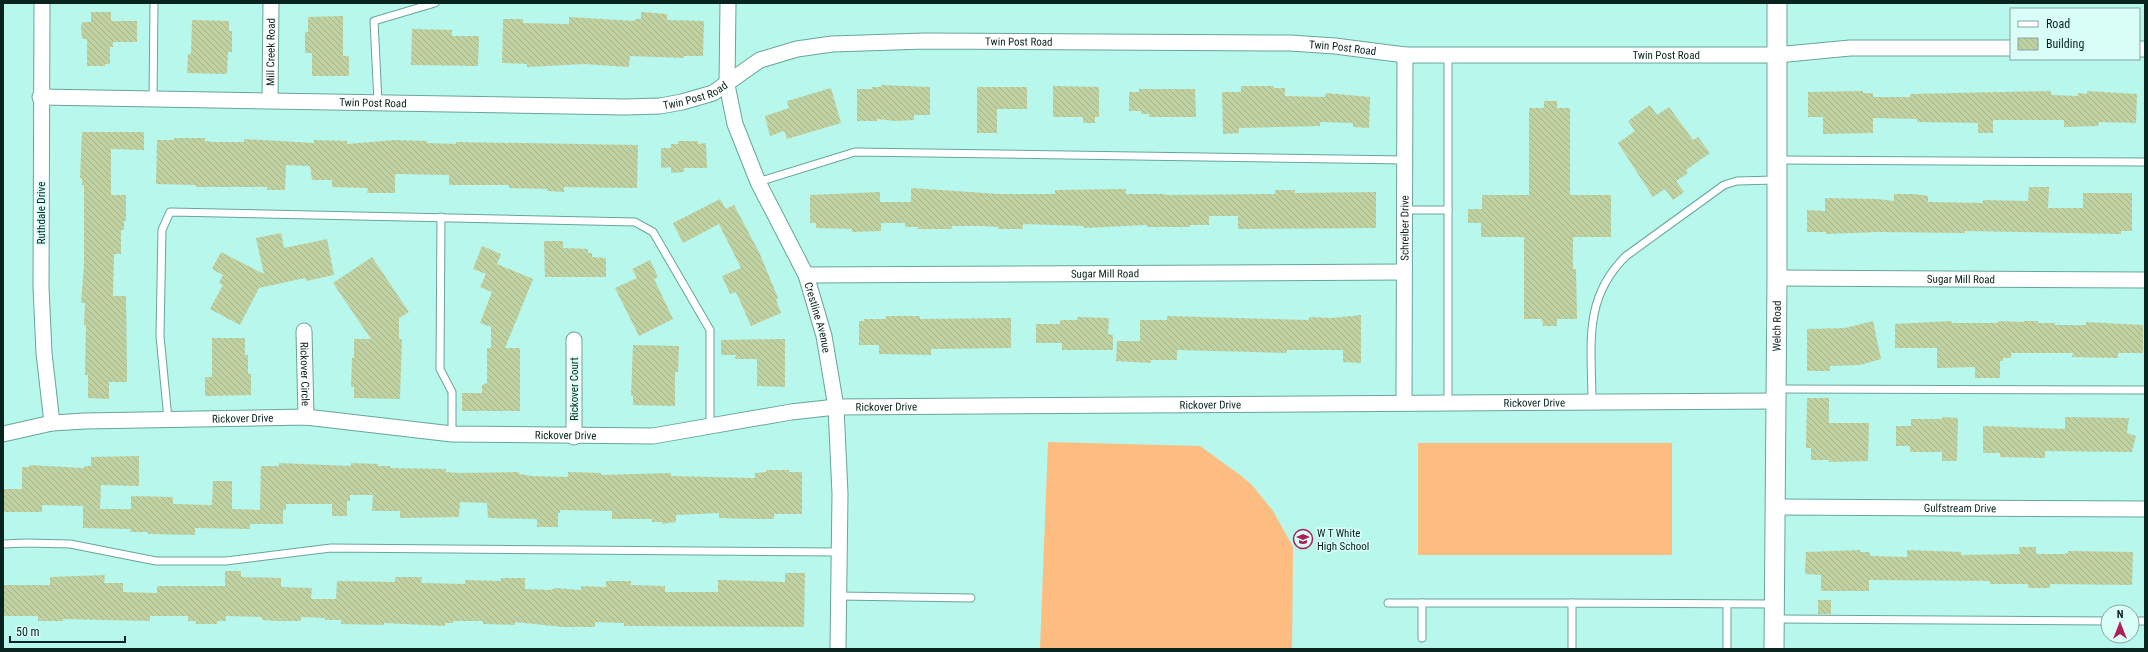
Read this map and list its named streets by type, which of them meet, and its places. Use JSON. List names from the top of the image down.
{
  "streets": {
    "street": [
      "Twin Post Road",
      "Mill Creek Road",
      "Ruthdale Drive",
      "Schreiber Drive",
      "Sugar Mill Road",
      "Crestline Avenue",
      "Welch Road",
      "Rickover Circle",
      "Rickover Court",
      "Rickover Drive",
      "Gulfstream Drive"
    ]
  },
  "crossings": [
    ["Twin Post Road", "Mill Creek Road"],
    ["Twin Post Road", "Ruthdale Drive"],
    ["Twin Post Road", "Schreiber Drive"],
    ["Twin Post Road", "Crestline Avenue"],
    ["Twin Post Road", "Welch Road"],
    ["Ruthdale Drive", "Rickover Drive"],
    ["Schreiber Drive", "Sugar Mill Road"],
    ["Schreiber Drive", "Rickover Drive"],
    ["Sugar Mill Road", "Crestline Avenue"],
    ["Sugar Mill Road", "Welch Road"],
    ["Crestline Avenue", "Rickover Drive"],
    ["Welch Road", "Rickover Drive"],
    ["Welch Road", "Gulfstream Drive"],
    ["Rickover Circle", "Rickover Drive"],
    ["Rickover Court", "Rickover Drive"]
  ],
  "places": {
    "school or university": ["W T White High School"]
  },
  "legend": ["Road", "Building"],
  "scale_bar": "50 m",
  "north": "top"
}
